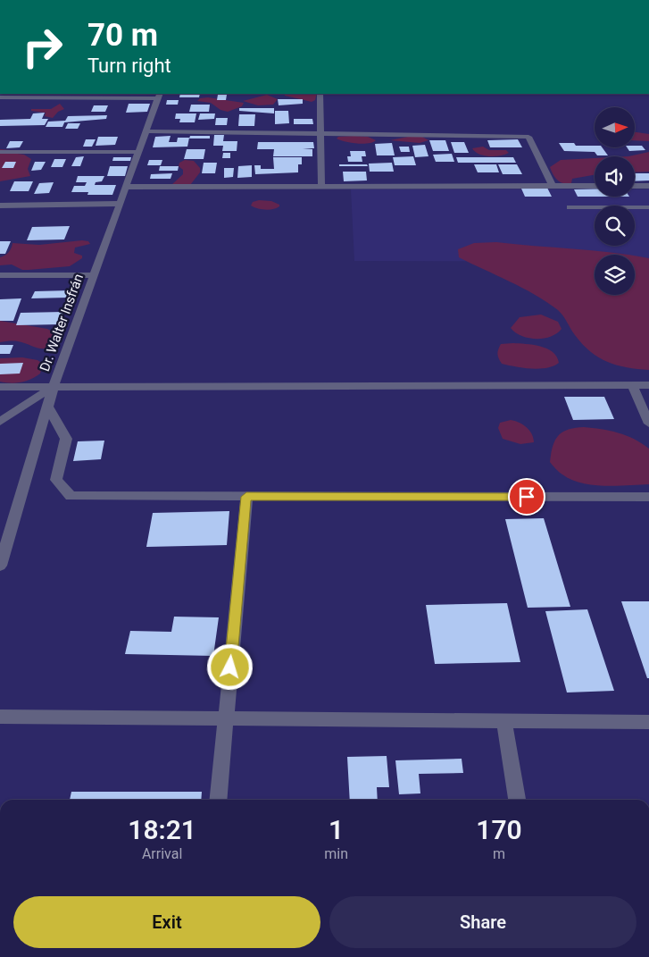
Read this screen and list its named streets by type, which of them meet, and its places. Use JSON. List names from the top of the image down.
{
  "streets": {
    "street": ["Dr. Walter Insfrán"]
  },
  "north": "right",
  "page": {
    "turn": ["70 m", "Turn right"],
    "eta": [
      "18:21",
      "Arrival",
      "1",
      "min",
      "170",
      "m"
    ],
    "buttons": ["Exit", "Share"]
  }
}
